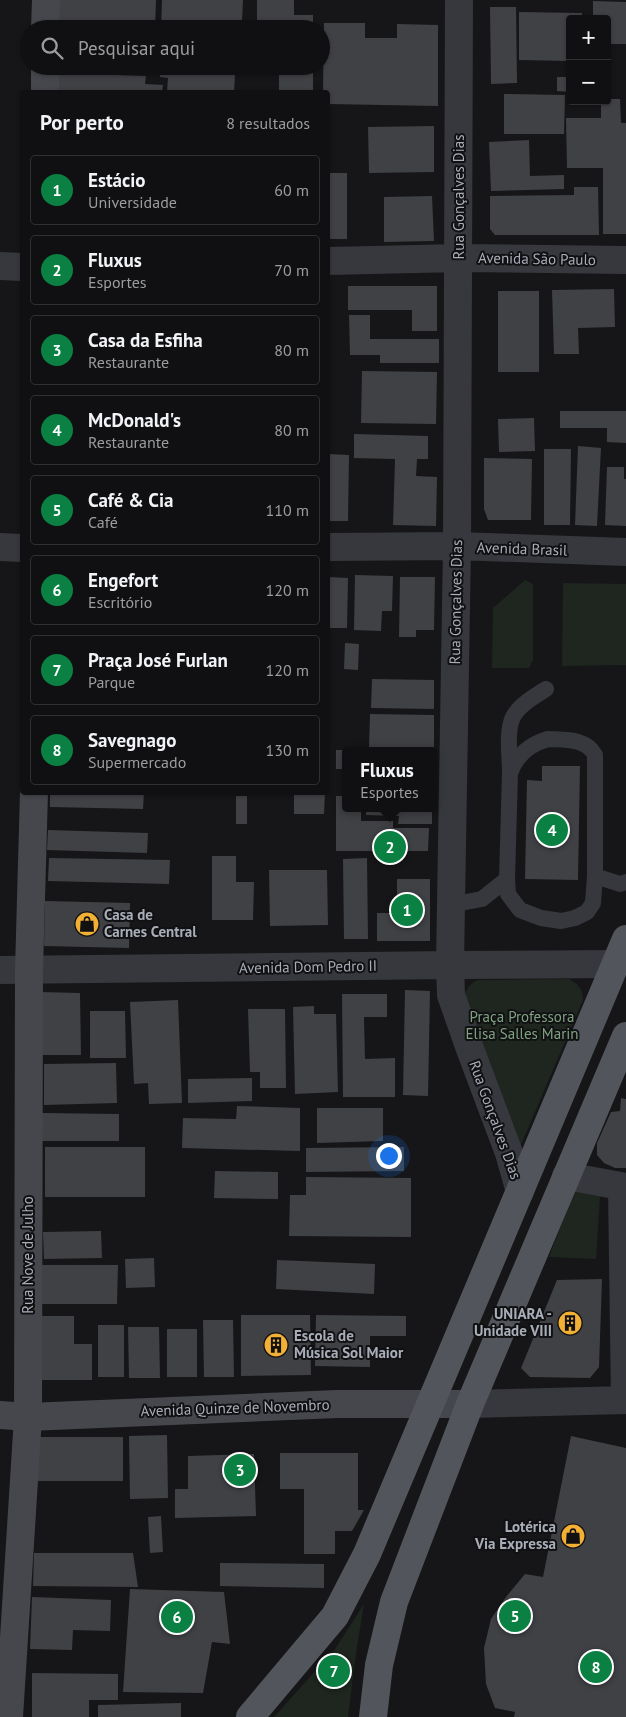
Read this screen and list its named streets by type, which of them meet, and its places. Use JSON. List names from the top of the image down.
{
  "streets": {
    "street": [
      "Rua Gonçalves Dias",
      "Avenida São Paulo",
      "Avenida Brasil",
      "Avenida Dom Pedro II",
      "Rua Nove de Julho",
      "Avenida Quinze de Novembro"
    ]
  },
  "crossings": [
    ["Rua Gonçalves Dias", "Avenida São Paulo"],
    ["Rua Gonçalves Dias", "Avenida Brasil"],
    ["Rua Gonçalves Dias", "Avenida Dom Pedro II"],
    ["Avenida Dom Pedro II", "Rua Nove de Julho"],
    ["Rua Nove de Julho", "Avenida Quinze de Novembro"]
  ],
  "parks": ["Praça Professora Elisa Salles Marin"],
  "places": {
    "shop": ["Casa de Carnes Central", "Lotérica Via Expressa"],
    "building": ["UNIARA - Unidade VIII", "Escola de Música Sol Maior"]
  },
  "page": {
    "map_buttons": ["+", "−"],
    "search": "Pesquisar aqui",
    "heading": ["Por perto", "8 resultados"],
    "list": [
      {
        "mark": "1",
        "name": "Estácio",
        "note": "Universidade",
        "value": "60 m"
      },
      {
        "mark": "2",
        "name": "Fluxus",
        "note": "Esportes",
        "value": "70 m"
      },
      {
        "mark": "3",
        "name": "Casa da Esfiha",
        "note": "Restaurante",
        "value": "80 m"
      },
      {
        "mark": "4",
        "name": "McDonald's",
        "note": "Restaurante",
        "value": "80 m"
      },
      {
        "mark": "5",
        "name": "Café & Cia",
        "note": "Café",
        "value": "110 m"
      },
      {
        "mark": "6",
        "name": "Engefort",
        "note": "Escritório",
        "value": "120 m"
      },
      {
        "mark": "7",
        "name": "Praça José Furlan",
        "note": "Parque",
        "value": "120 m"
      },
      {
        "mark": "8",
        "name": "Savegnago",
        "note": "Supermercado",
        "value": "130 m"
      }
    ],
    "popup": ["Fluxus", "Esportes"],
    "pins": [
      "4",
      "2",
      "1",
      "3",
      "5",
      "6",
      "8",
      "7"
    ]
  }
}
